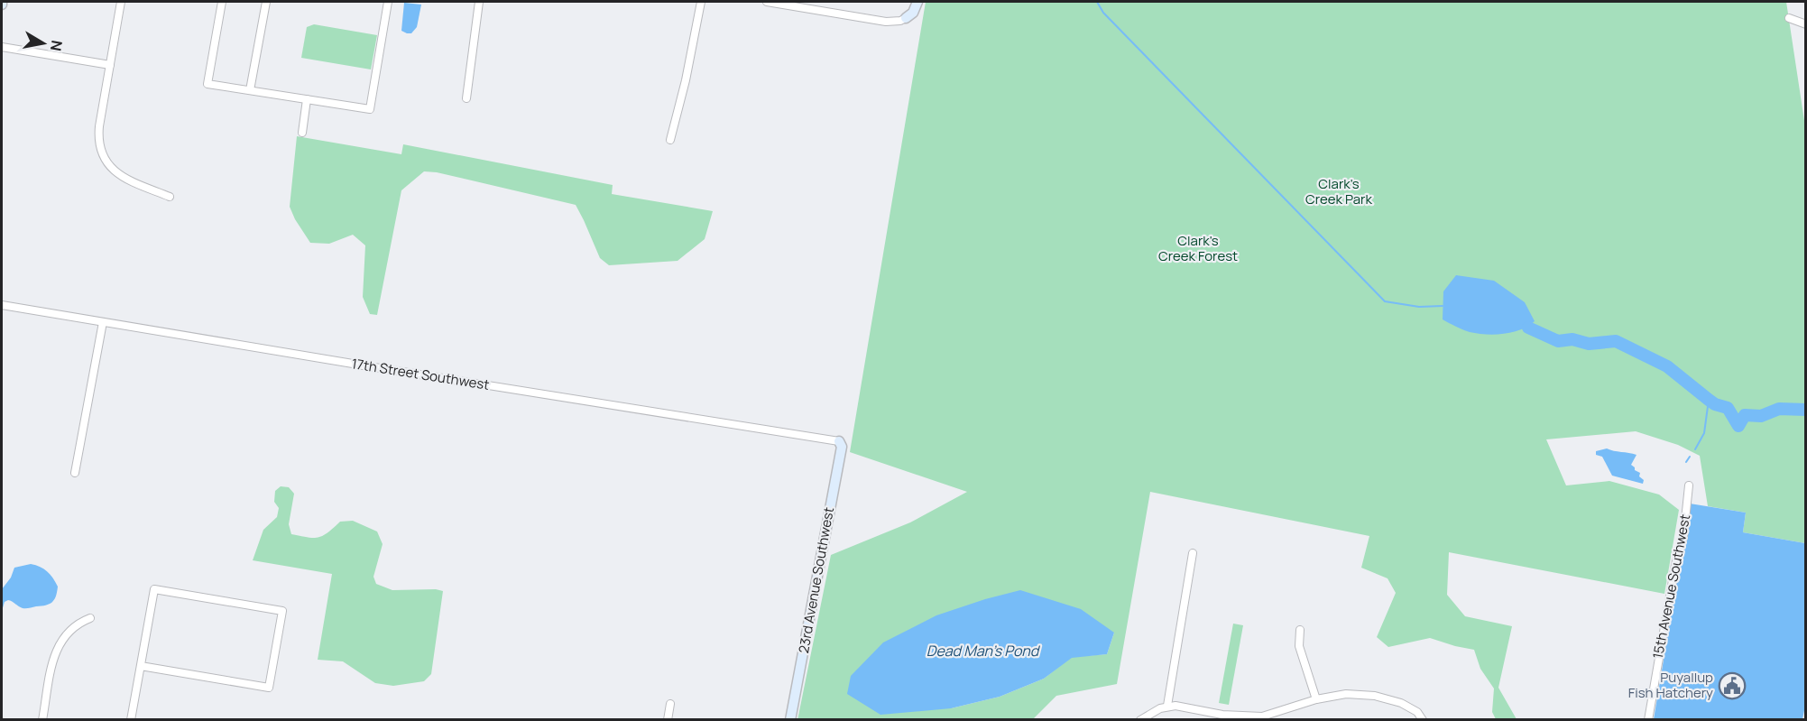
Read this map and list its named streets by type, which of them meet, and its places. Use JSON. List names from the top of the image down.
{
  "streets": {
    "street": ["17th Street Southwest", "23rd Avenue Southwest", "15th Avenue Southwest"]
  },
  "crossings": [
    ["17th Street Southwest", "23rd Avenue Southwest"]
  ],
  "water": ["Dead Man's Pond"],
  "parks": ["Clark's Creek Park", "Clark's Creek Forest"],
  "places": {
    "public building": ["Puyallup Fish Hatchery"]
  },
  "north": "right"
}
